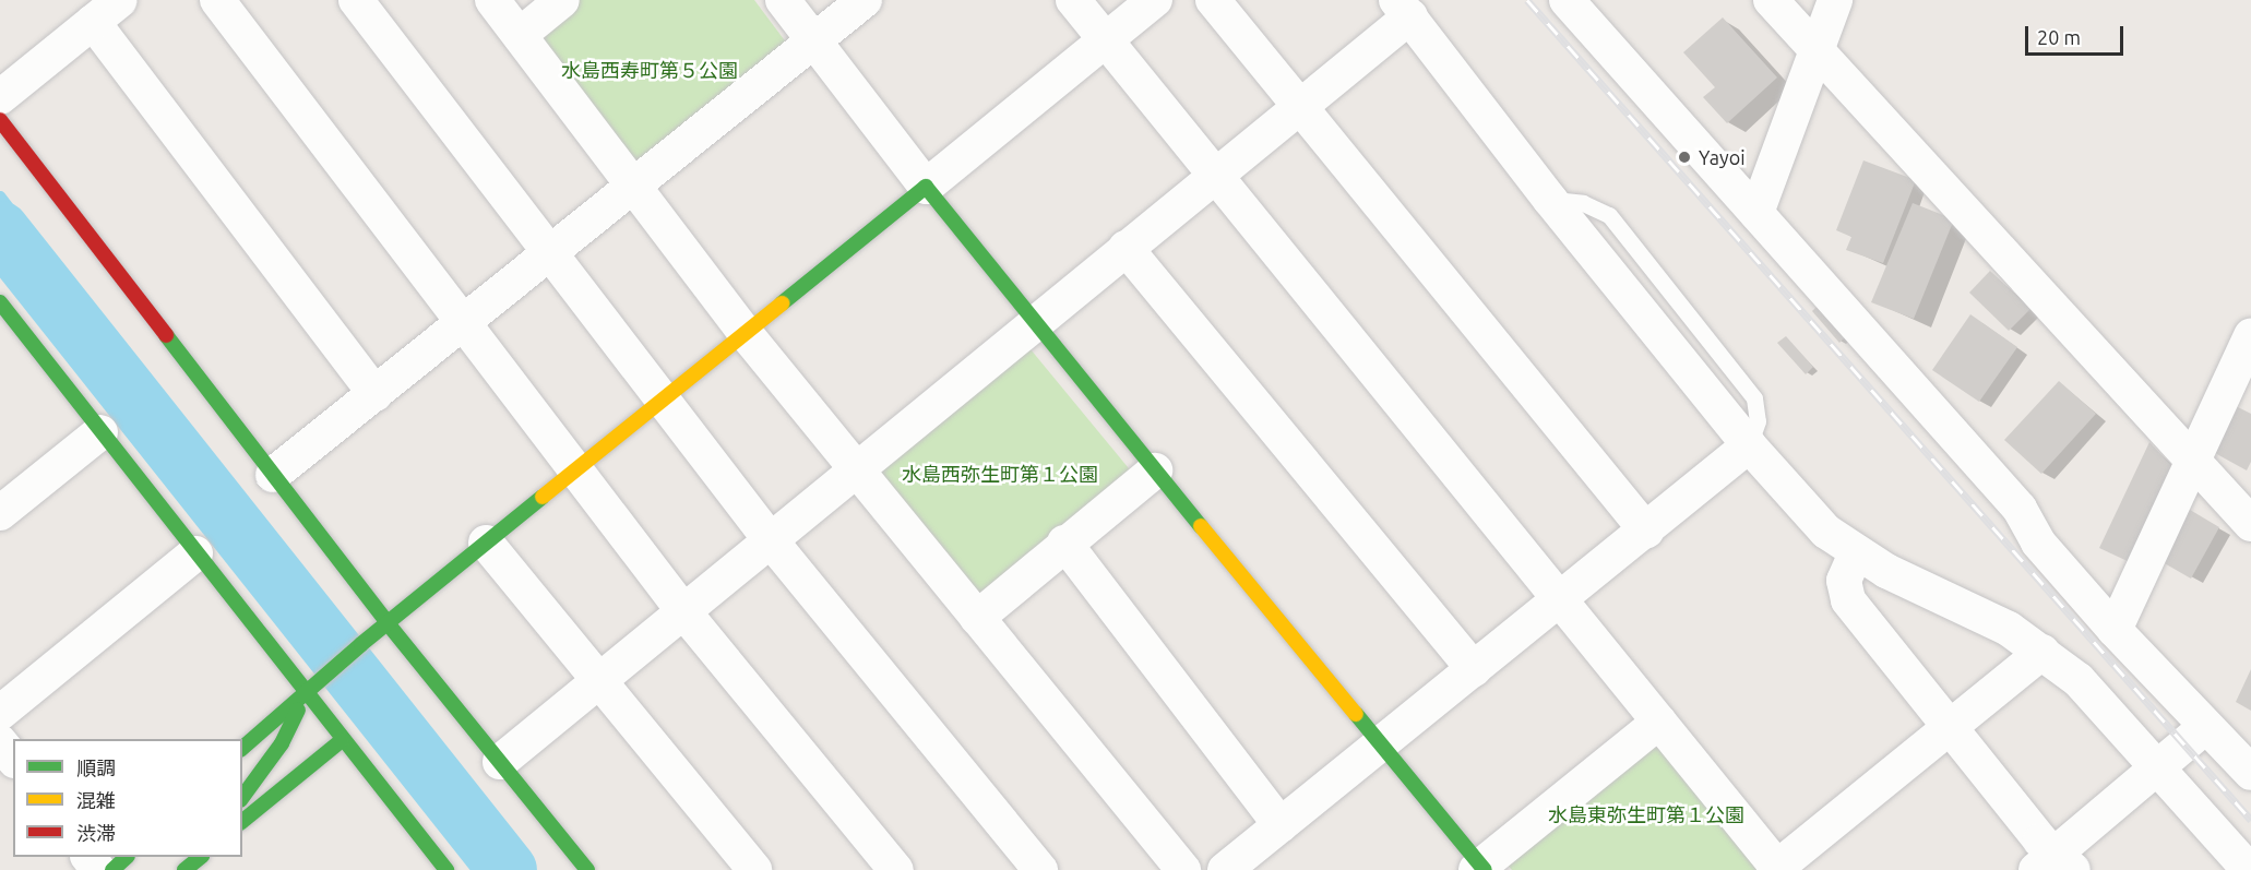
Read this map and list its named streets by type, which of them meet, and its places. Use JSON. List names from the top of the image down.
{
  "parks": ["水島西寿町第５公園", "水島西弥生町第１公園", "水島東弥生町第１公園"],
  "places": ["Yayoi"],
  "legend": ["順調", "混雑", "渋滞"],
  "scale_bar": "20 m"
}
